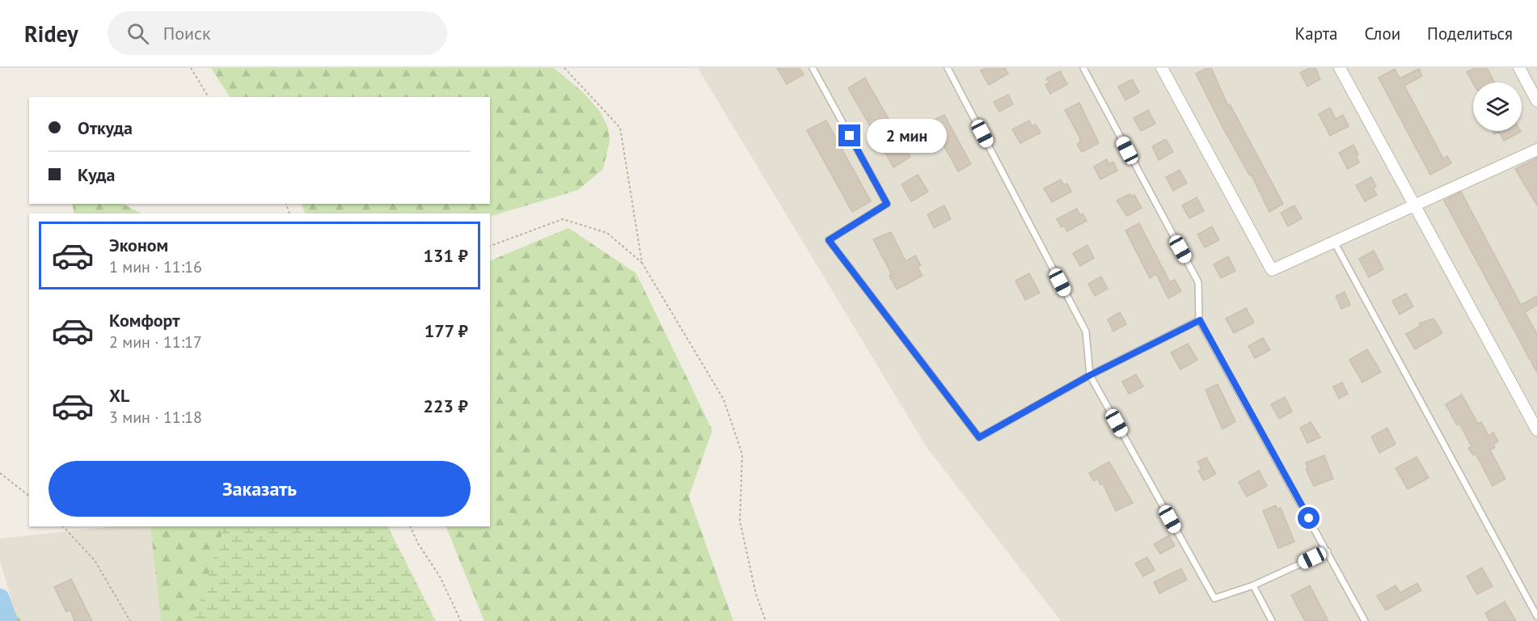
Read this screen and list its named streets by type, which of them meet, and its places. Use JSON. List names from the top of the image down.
{
  "page": {
    "header": "Ridey",
    "search": "Поиск",
    "nav": ["Карта", "Слои", "Поделиться"],
    "banner": ["Откуда", "Куда"],
    "bubble": "2 мин",
    "list": [
      {
        "name": "Эконом",
        "note": "1 мин · 11:16",
        "value": "131 ₽"
      },
      {
        "name": "Комфорт",
        "note": "2 мин · 11:17",
        "value": "177 ₽"
      },
      {
        "name": "XL",
        "note": "3 мин · 11:18",
        "value": "223 ₽"
      }
    ],
    "buttons": "Заказать"
  }
}
